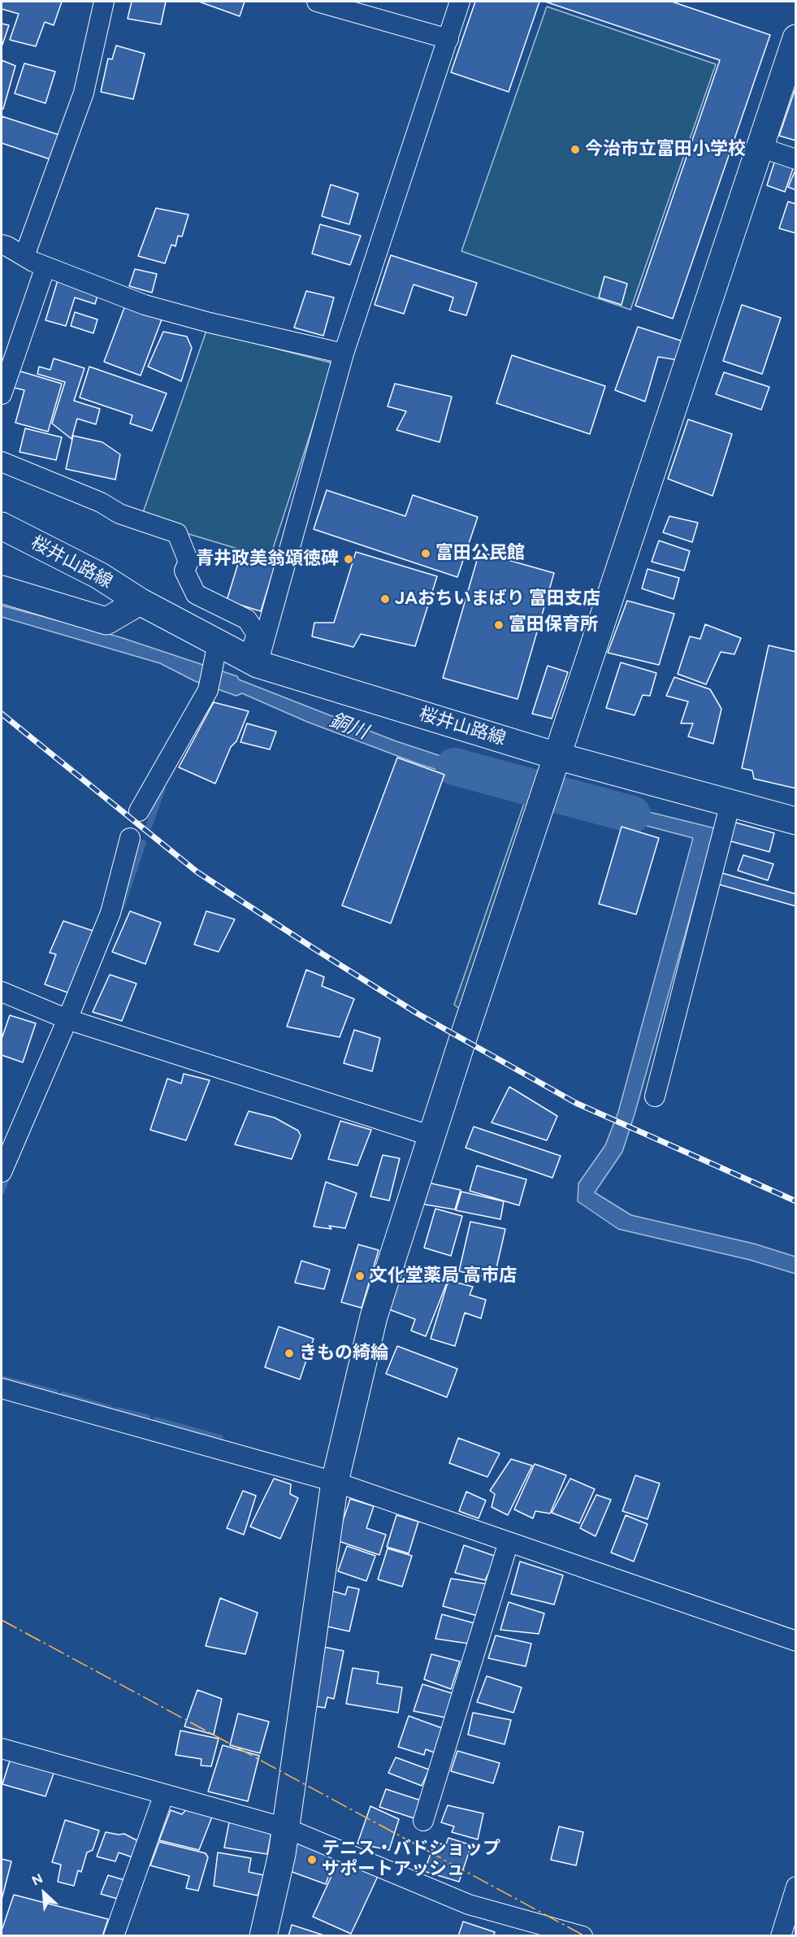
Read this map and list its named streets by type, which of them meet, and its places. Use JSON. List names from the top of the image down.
{
  "streets": {
    "street": ["桜井山路線"]
  },
  "water": ["銅川"],
  "places": [
    "今治市立富田小学校",
    "富田公民館",
    "青井政美翁頌徳碑",
    "JAおちいまばり 富田支店",
    "富田保育所",
    "文化堂薬局 高市店",
    "きもの綺綸",
    "テニス・バドショップ サポートアッシュ"
  ],
  "north": "top left"
}
